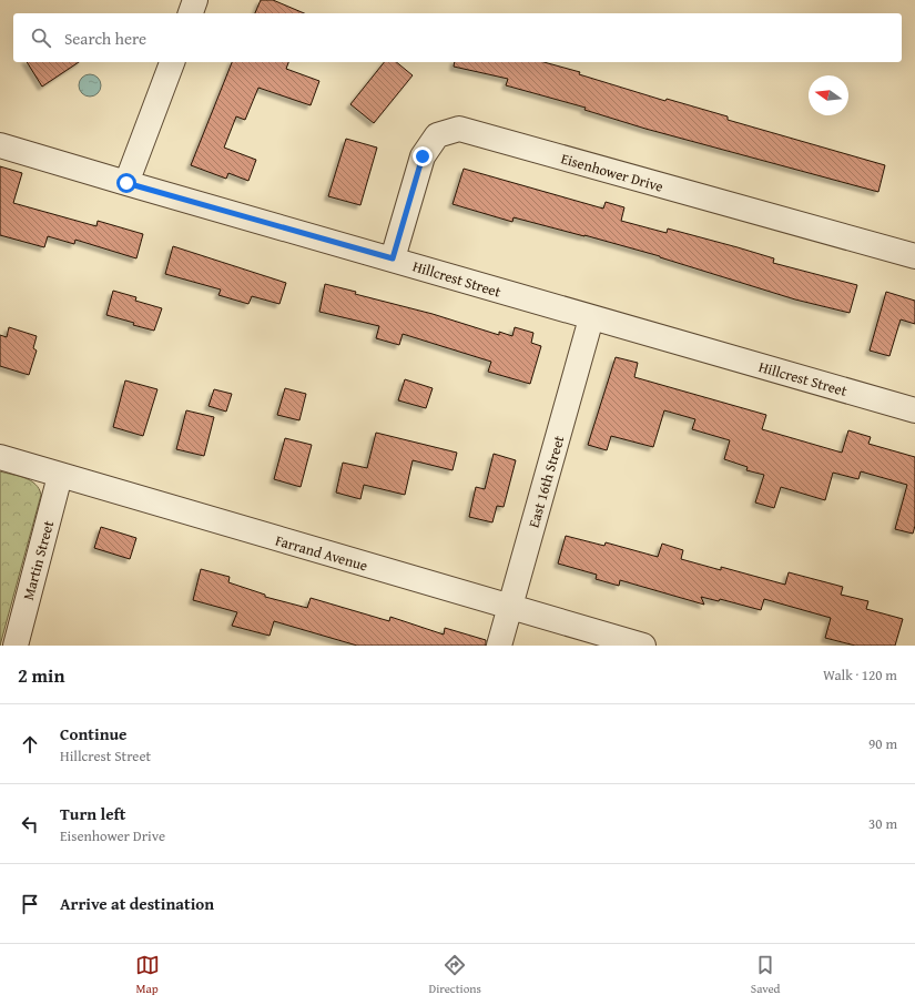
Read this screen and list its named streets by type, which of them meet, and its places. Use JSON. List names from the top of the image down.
{
  "streets": {
    "street": [
      "Eisenhower Drive",
      "Hillcrest Street",
      "East 16th Street",
      "Farrand Avenue",
      "Martin Street"
    ]
  },
  "crossings": [
    ["Eisenhower Drive", "Hillcrest Street"],
    ["Hillcrest Street", "East 16th Street"],
    ["East 16th Street", "Farrand Avenue"],
    ["Farrand Avenue", "Martin Street"]
  ],
  "north": "left",
  "page": {
    "search": "Search here",
    "heading": ["2 min", "Walk · 120 m"],
    "list": [
      ["Continue", "Hillcrest Street", "90 m"],
      ["Turn left", "Eisenhower Drive", "30 m"],
      "Arrive at destination"
    ],
    "nav": ["Map", "Directions", "Saved"]
  }
}
